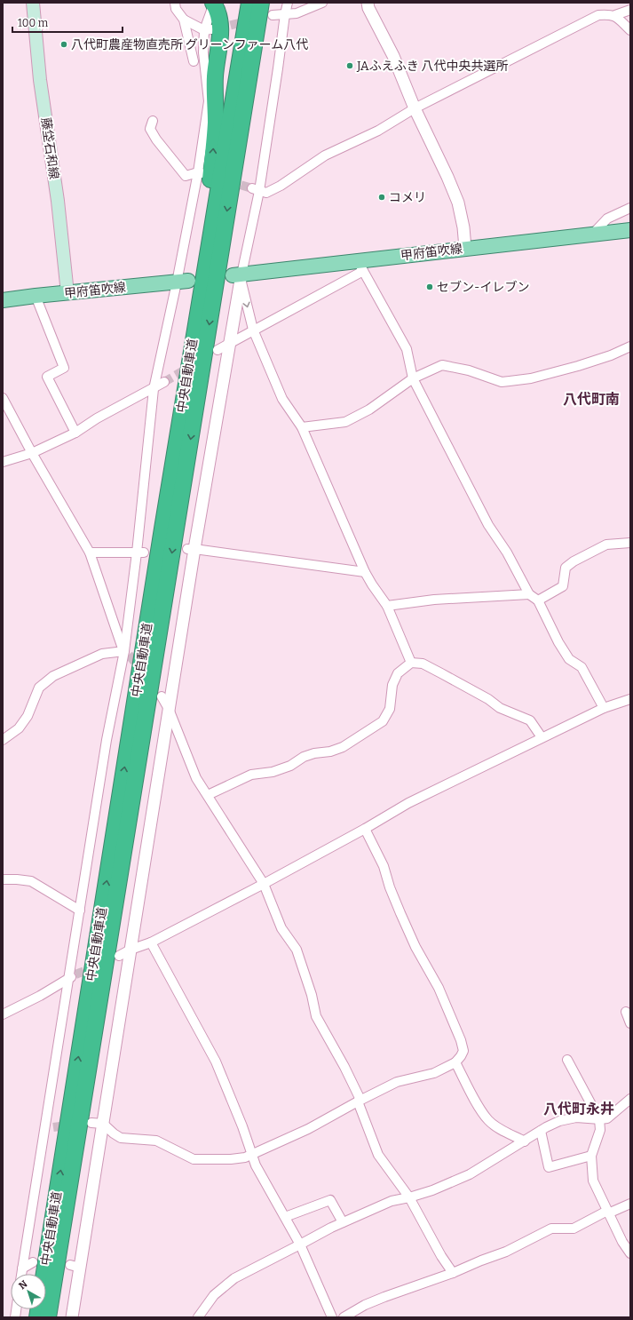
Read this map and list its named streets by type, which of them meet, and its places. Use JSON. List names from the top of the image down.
{
  "streets": {
    "highway": ["中央自動車道"],
    "main road": ["藤垈石和線", "甲府笛吹線"]
  },
  "crossings": [
    ["藤垈石和線", "甲府笛吹線"]
  ],
  "districts": ["八代町南", "八代町永井"],
  "places": [
    "八代町農産物直売所 グリーンファーム八代",
    "JAふえふき 八代中央共選所",
    "コメリ",
    "セブン-イレブン"
  ],
  "scale_bar": "100 m",
  "north": "top left"
}
